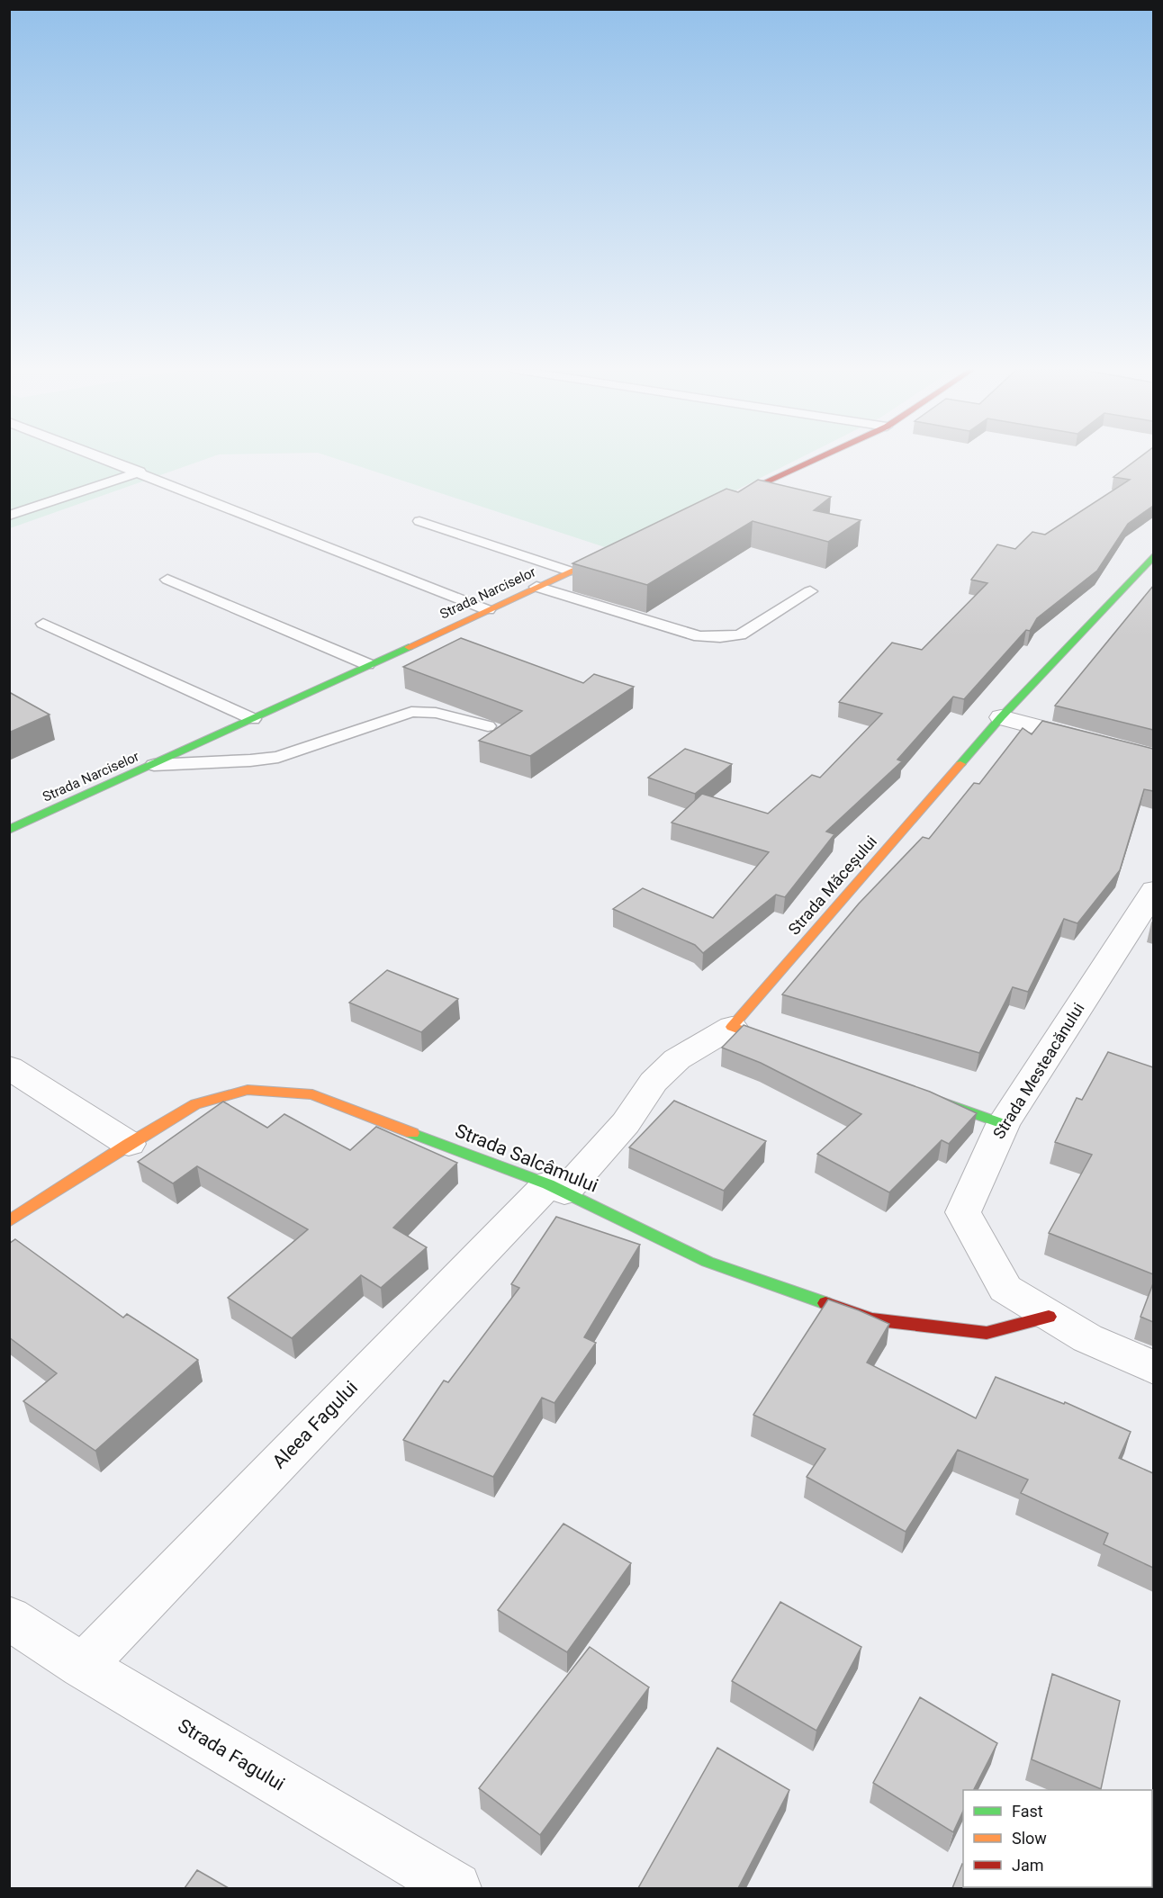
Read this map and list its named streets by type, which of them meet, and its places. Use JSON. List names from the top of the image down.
{
  "streets": {
    "street": [
      "Strada Narciselor",
      "Strada Măceșului",
      "Strada Mesteacănului",
      "Strada Salcâmului",
      "Aleea Fagului",
      "Strada Fagului"
    ]
  },
  "crossings": [
    ["Strada Măceșului", "Aleea Fagului"],
    ["Strada Mesteacănului", "Strada Salcâmului"],
    ["Strada Salcâmului", "Aleea Fagului"],
    ["Aleea Fagului", "Strada Fagului"]
  ],
  "legend": ["Fast", "Slow", "Jam"]
}
